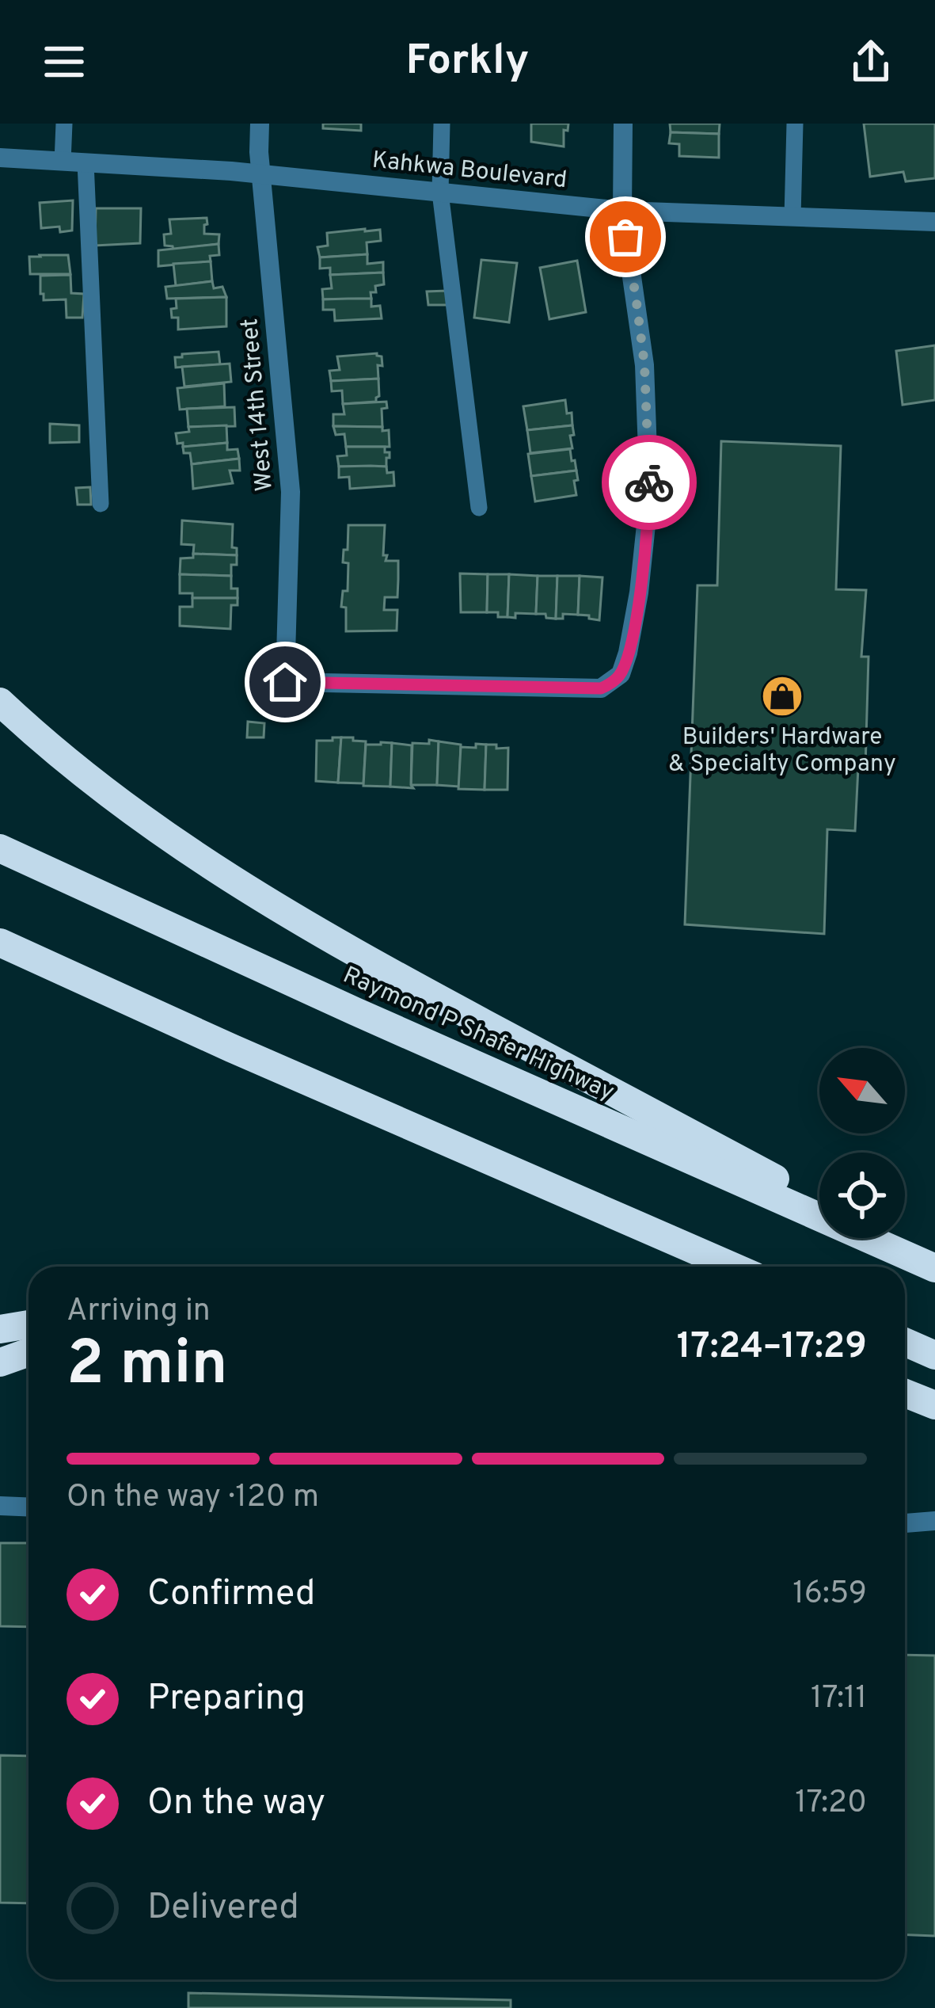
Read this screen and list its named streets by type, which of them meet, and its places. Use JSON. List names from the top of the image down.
{
  "streets": {
    "highway": ["Raymond P Shafer Highway"],
    "street": ["Kahkwa Boulevard", "West 14th Street"]
  },
  "crossings": [
    ["Kahkwa Boulevard", "West 14th Street"]
  ],
  "places": {
    "shop": ["Builders' Hardware & Specialty Company"]
  },
  "north": "top left",
  "page": {
    "header": "Forkly",
    "heading": ["2 min", "Arriving in", "17:24–17:29"],
    "bar": "On the way · 120 m",
    "list": [
      ["Confirmed", "16:59"],
      ["Preparing", "17:11"],
      ["On the way", "17:20"],
      "Delivered"
    ]
  }
}
